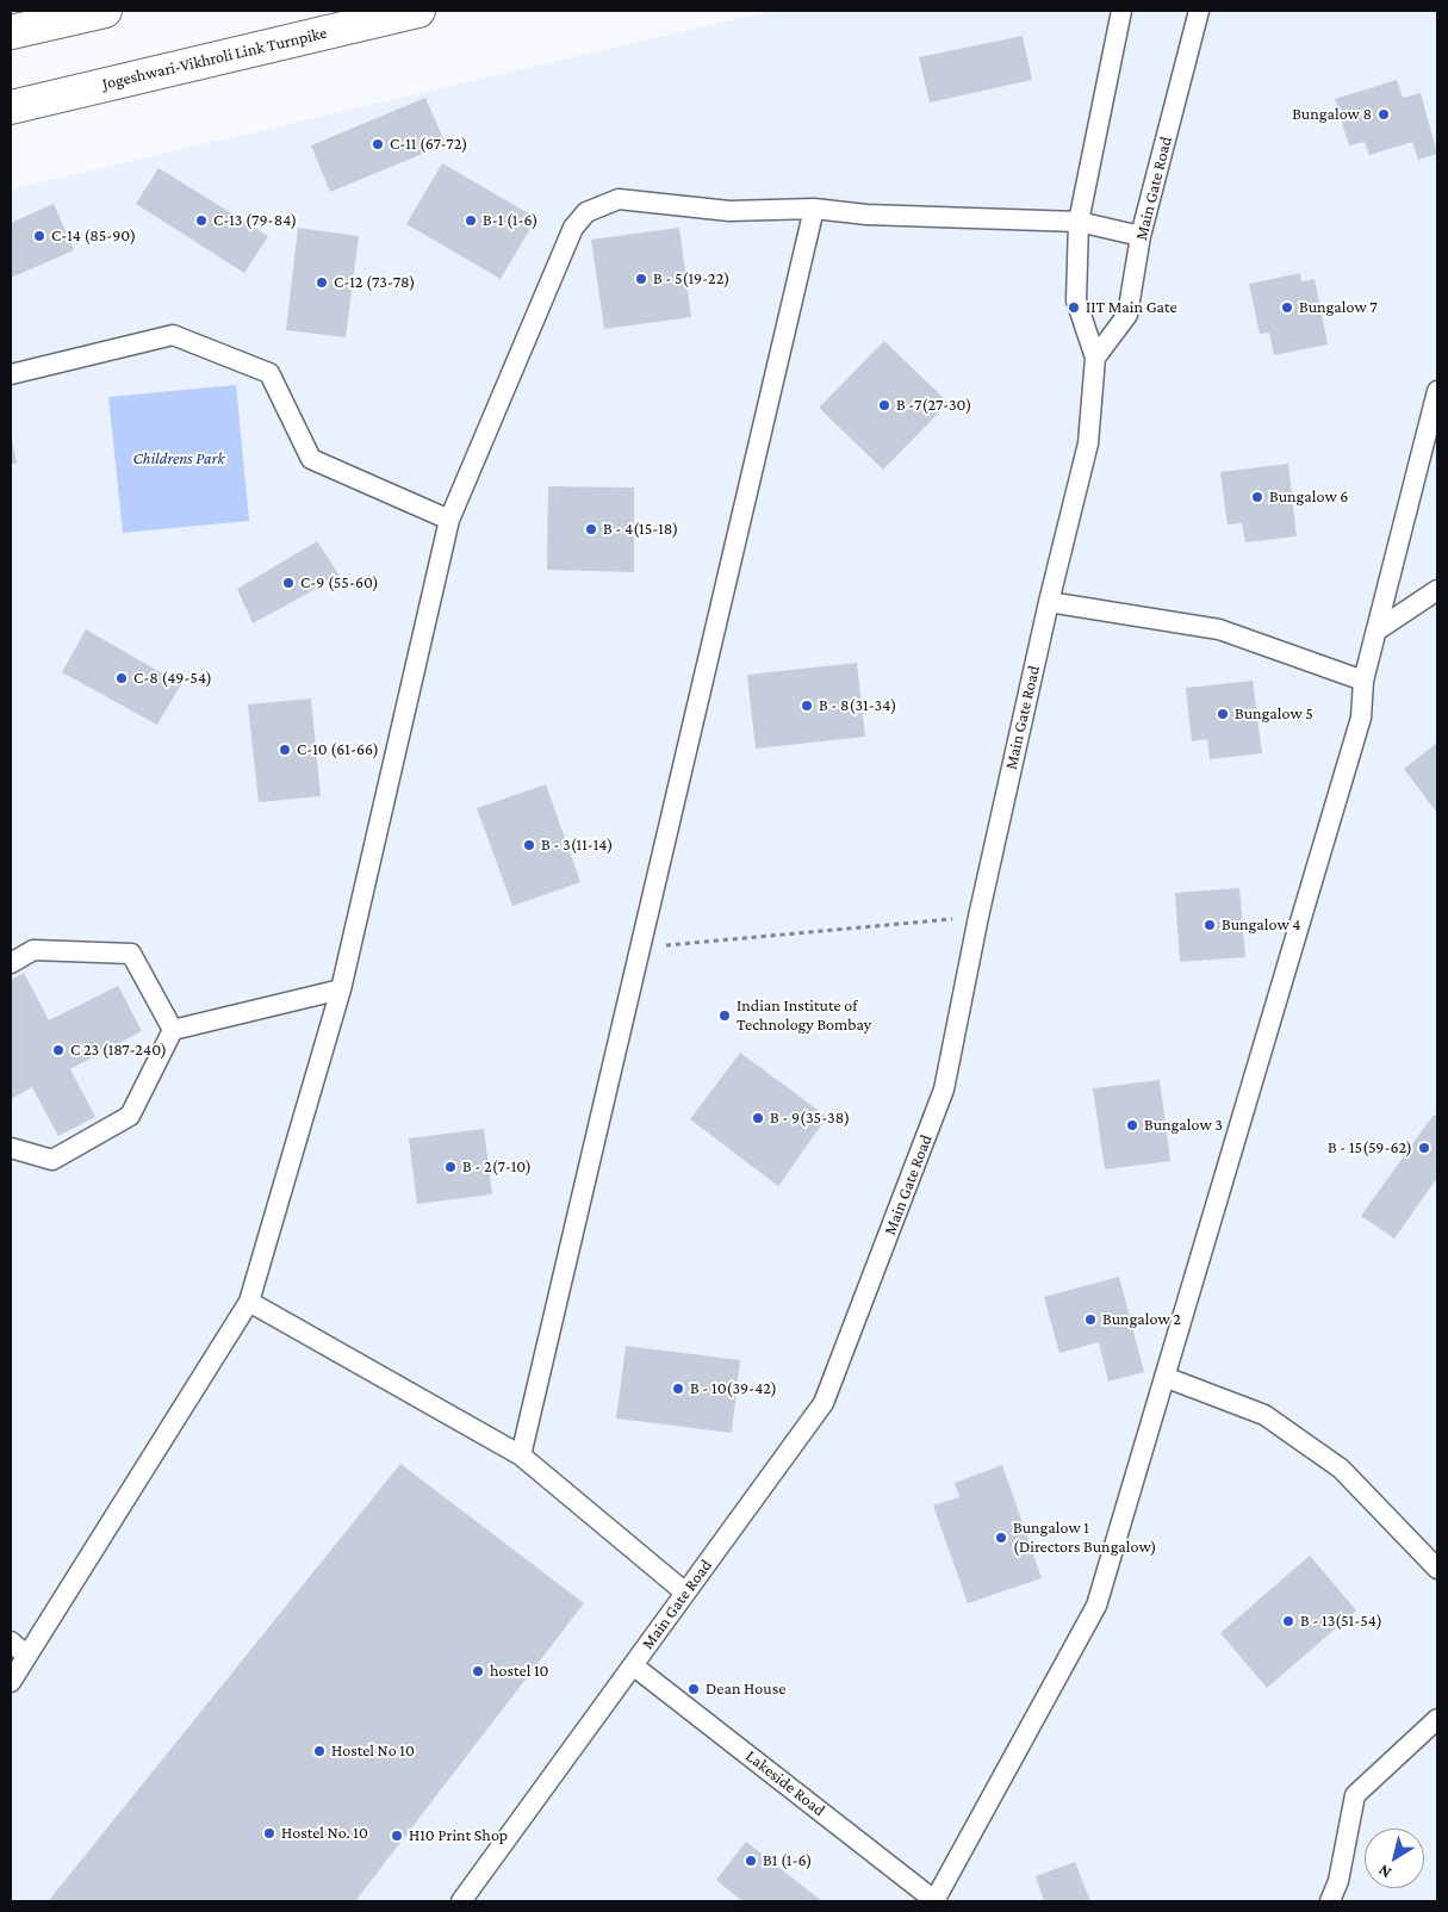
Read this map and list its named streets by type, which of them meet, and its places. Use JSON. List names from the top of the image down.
{
  "streets": {
    "main road": ["Jogeshwari-Vikhroli Link Turnpike"],
    "lane": ["Main Gate Road", "Lakeside Road"]
  },
  "crossings": [
    ["Main Gate Road", "Lakeside Road"]
  ],
  "parks": ["Childrens Park"],
  "places": [
    "Bungalow 8",
    "C-11 (67-72)",
    "C-13 (79-84)",
    "B-1 (1-6)",
    "C-14 (85-90)",
    "B - 5(19-22)",
    "C-12 (73-78)",
    "IIT Main Gate",
    "Bungalow 7",
    "B -7(27-30)",
    "Bungalow 6",
    "B - 4(15-18)",
    "C-9 (55-60)",
    "C-8 (49-54)",
    "B - 8(31-34)",
    "Bungalow 5",
    "C-10 (61-66)",
    "B - 3(11-14)",
    "Bungalow 4",
    "Indian Institute of Technology Bombay",
    "C 23 (187-240)",
    "B - 9(35-38)",
    "Bungalow 3",
    "B - 15(59-62)",
    "B - 2(7-10)",
    "Bungalow 2",
    "B - 10(39-42)",
    "Bungalow 1 (Directors Bungalow)",
    "B - 13(51-54)",
    "hostel 10",
    "Dean House",
    "Hostel No 10",
    "Hostel No. 10",
    "H10 Print Shop",
    "B1 (1-6)"
  ],
  "north": "bottom left"
}
